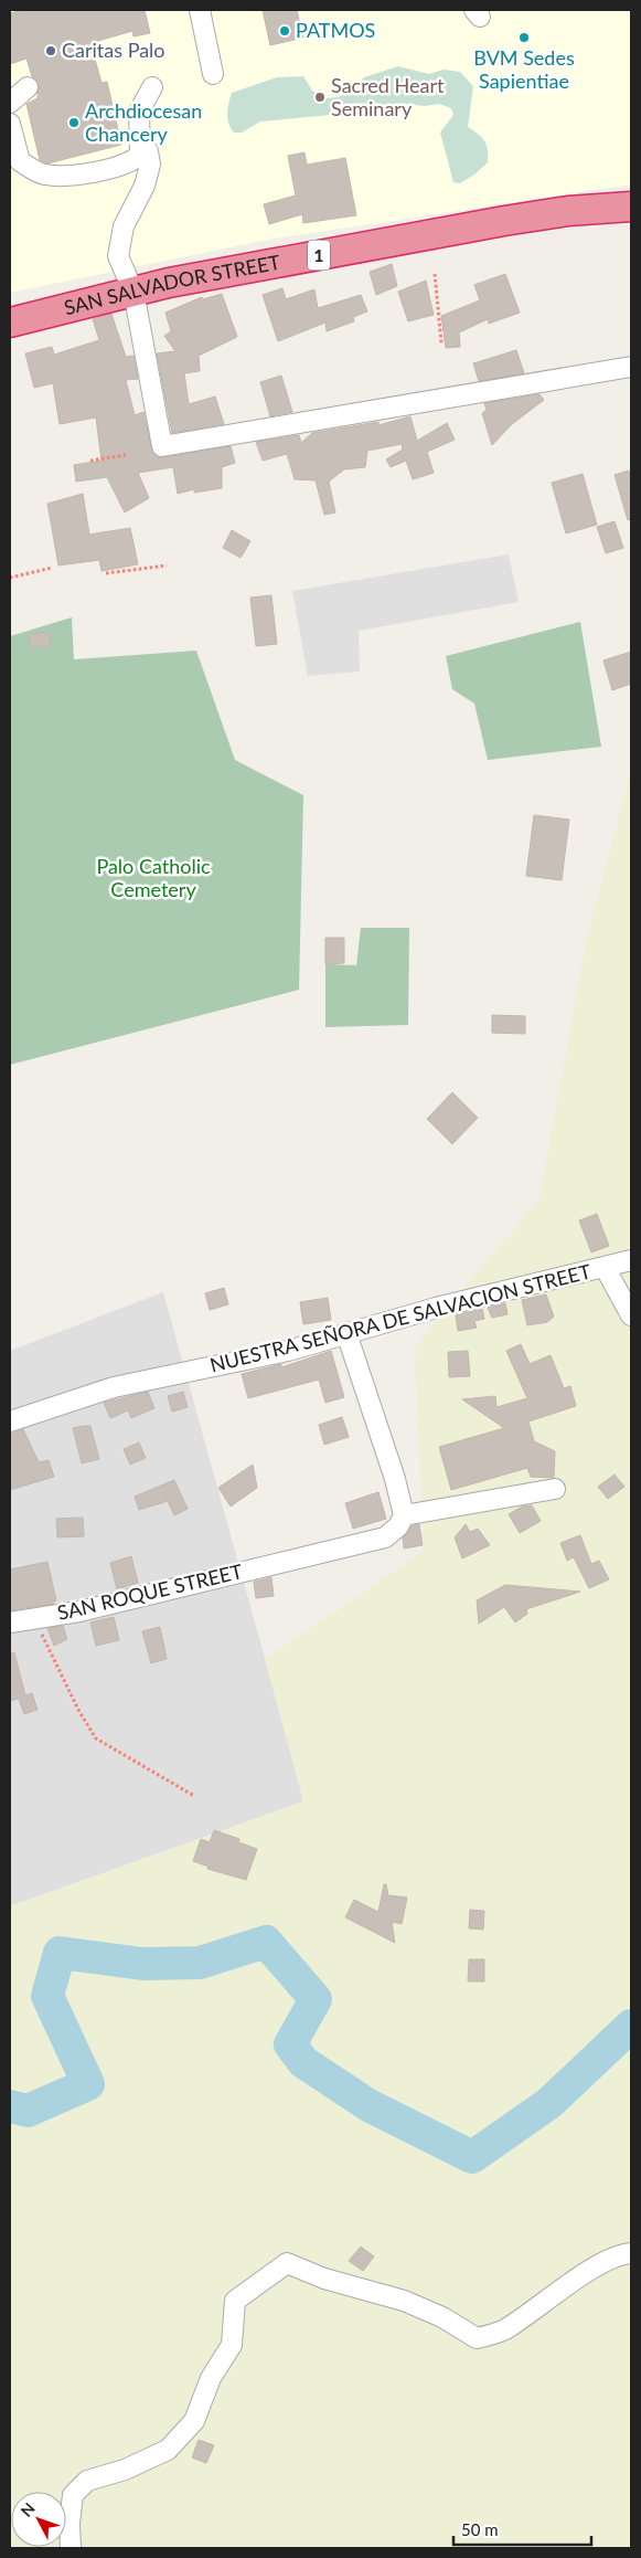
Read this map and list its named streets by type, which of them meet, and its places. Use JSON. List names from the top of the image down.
{
  "streets": {
    "highway": ["1", "SAN SALVADOR STREET"],
    "street": ["NUESTRA SEÑORA DE SALVACION STREET", "SAN ROQUE STREET"]
  },
  "parks": ["Palo Catholic Cemetery"],
  "places": [
    "PATMOS",
    "BVM Sedes Sapientiae",
    "Caritas Palo",
    "Sacred Heart Seminary",
    "Archdiocesan Chancery"
  ],
  "scale_bar": "50 m",
  "north": "top left"
}
